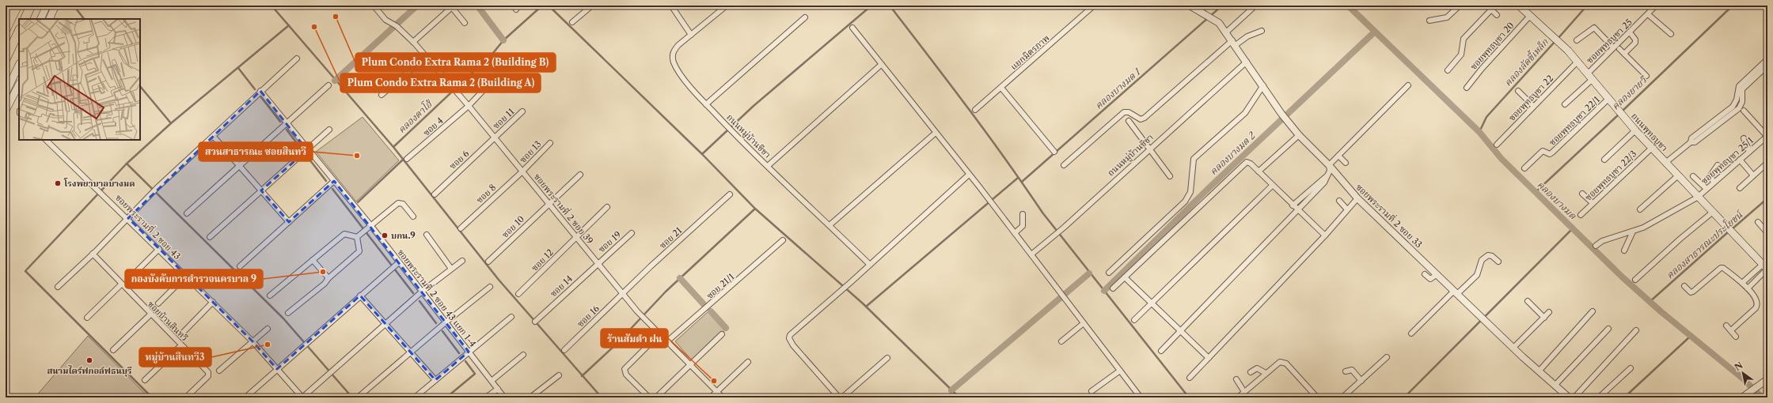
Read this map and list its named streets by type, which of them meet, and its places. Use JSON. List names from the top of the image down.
{
  "streets": {
    "main road": ["ถนนพุทธบูชา"],
    "street": [
      "ซอยพุทธบูชา 25",
      "ซอยพุทธบูชา 20",
      "แยกมิตรภาพ",
      "ซอยพุทธบูชา 22",
      "ซอย 11",
      "ซอยพุทธบูชา 22/1",
      "ซอย 4",
      "ถนนหมู่บ้านชิชา",
      "ซอย 13",
      "ซอย 6",
      "ซอยพุทธบูชา 25/1",
      "ซอยพุทธบูชา 22/3",
      "ซอย 8",
      "ซอยพระรามที่ 2 ซอย 39",
      "ซอยพระรามที่ 2 ซอย 33",
      "ซอยพระรามที่ 2 ซอย 43",
      "ซอย 10",
      "ซอย 21",
      "ซอย 19",
      "ซอย 12",
      "ซอย 14",
      "ซอย 21/1",
      "ซอยพระรามที่ 2 ซอย 43 แยก 1-4",
      "ซอย 16",
      "ซอยบ้านสินทวี"
    ]
  },
  "crossings": [
    ["ซอยพุทธบูชา 25", "ถนนพุทธบูชา"],
    ["ซอยพุทธบูชา 20", "ถนนพุทธบูชา"],
    ["ซอยพุทธบูชา 22", "ถนนพุทธบูชา"],
    ["ซอย 11", "ซอย 6"],
    ["ซอย 11", "ซอยพระรามที่ 2 ซอย 39"],
    ["ซอยพุทธบูชา 22/1", "ถนนพุทธบูชา"],
    ["ซอย 4", "ซอยพระรามที่ 2 ซอย 39"],
    ["ถนนพุทธบูชา", "ซอยพุทธบูชา 25/1"],
    ["ถนนพุทธบูชา", "ซอยพุทธบูชา 22/3"],
    ["ถนนหมู่บ้านชิชา", "ซอยพระรามที่ 2 ซอย 33"],
    ["ซอย 13", "ซอย 8"],
    ["ซอย 13", "ซอยพระรามที่ 2 ซอย 39"],
    ["ซอย 6", "ซอยพระรามที่ 2 ซอย 39"],
    ["ซอย 8", "ซอยพระรามที่ 2 ซอย 39"],
    ["ซอยพระรามที่ 2 ซอย 39", "ซอย 10"],
    ["ซอยพระรามที่ 2 ซอย 39", "ซอย 21"],
    ["ซอยพระรามที่ 2 ซอย 39", "ซอย 19"],
    ["ซอยพระรามที่ 2 ซอย 39", "ซอย 12"],
    ["ซอยพระรามที่ 2 ซอย 39", "ซอย 14"],
    ["ซอยพระรามที่ 2 ซอย 39", "ซอย 21/1"],
    ["ซอยพระรามที่ 2 ซอย 39", "ซอย 16"],
    ["ซอย 21", "ซอย 16"],
    ["ซอย 19", "ซอย 14"]
  ],
  "water": [
    "คลองลัดขี้เหล็ก",
    "คลองบางมด 1",
    "คลองยายวี",
    "คลองตาโฮ้",
    "คลองบางมด 2",
    "คลองบางมด",
    "คลองสาธารณะประโยชน์"
  ],
  "places": [
    "Plum Condo Extra Rama 2 (Building B)",
    "Plum Condo Extra Rama 2 (Building A)",
    "สวนสาธารณะ ซอยสินทวี",
    "โรงพยาบาลบางมด",
    "บกน.9",
    "กองบังคับการตำรวจนครบาล 9",
    "หมู่บ้านสินทวี3",
    "สนามไดร์ฟกอล์ฟธนบุรี",
    "ร้านสัมตำ ฝน"
  ],
  "north": "top left"
}
